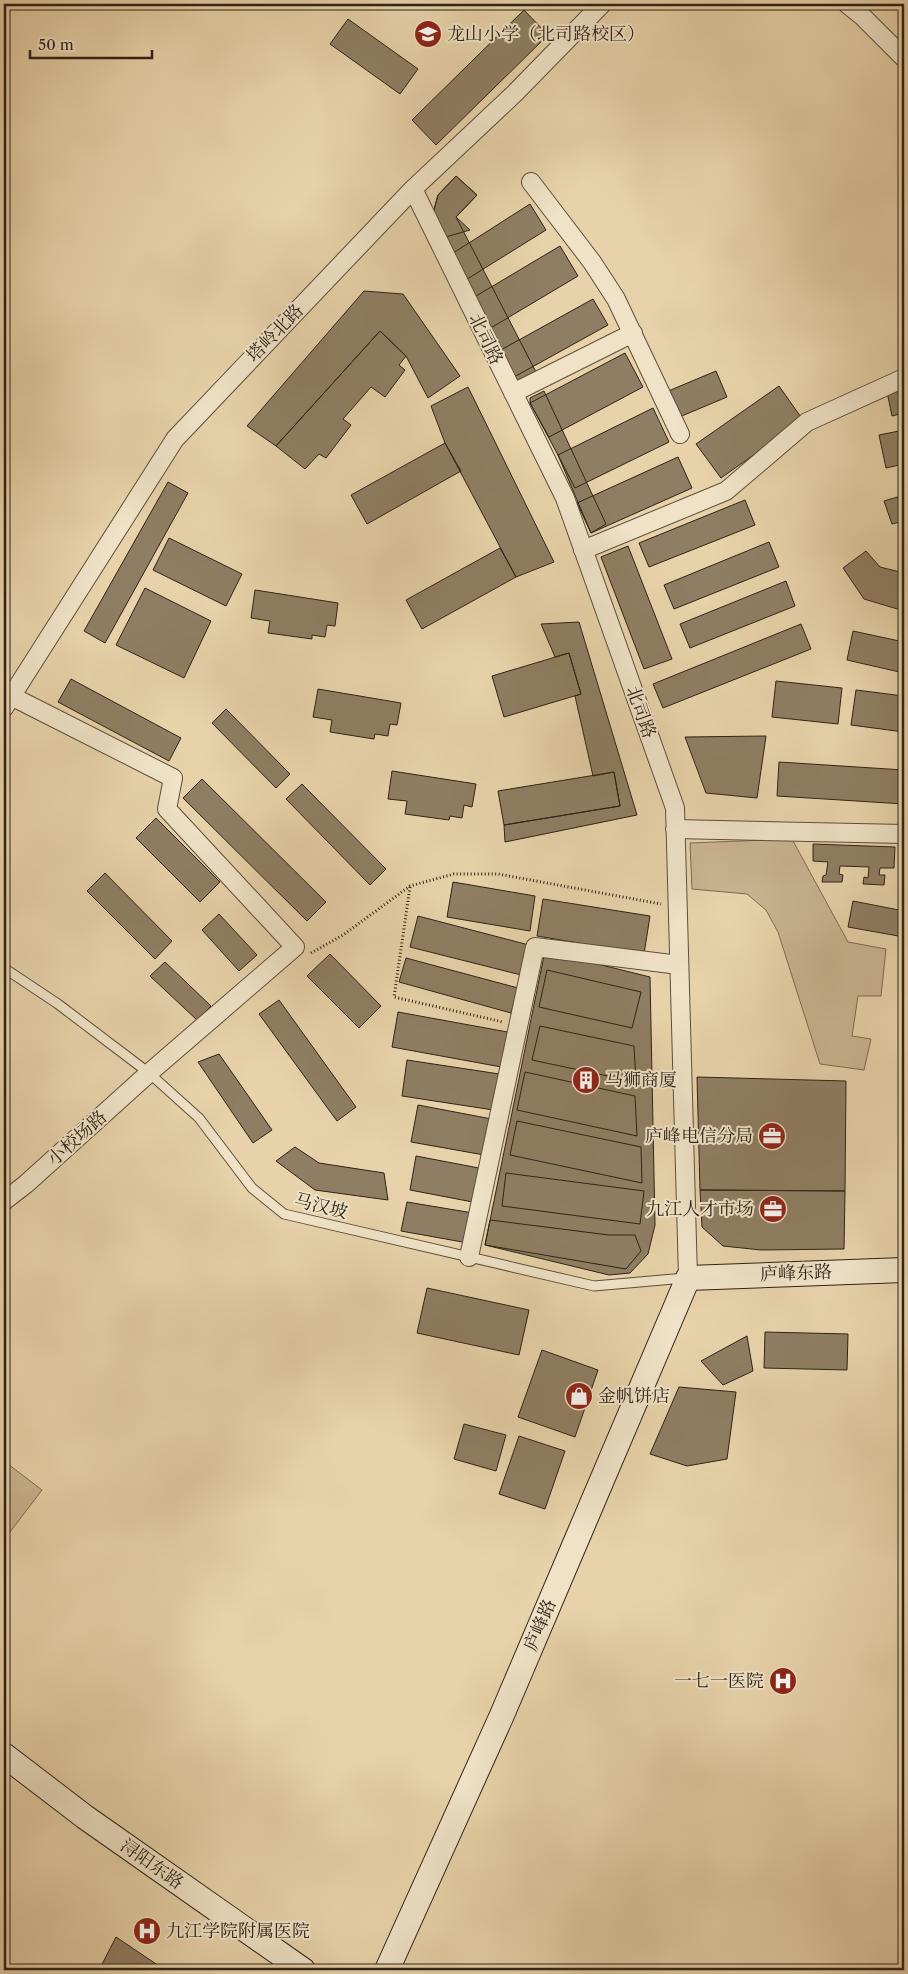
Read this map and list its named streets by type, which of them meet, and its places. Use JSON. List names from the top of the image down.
{
  "streets": {
    "main road": ["庐峰东路", "庐峰路", "浔阳东路"],
    "street": ["塔岭北路", "北司路", "小校场路"],
    "lane": ["马汉坡"]
  },
  "crossings": [
    ["塔岭北路", "北司路"],
    ["塔岭北路", "小校场路"],
    ["北司路", "马汉坡"],
    ["北司路", "庐峰东路"],
    ["北司路", "庐峰路"],
    ["小校场路", "马汉坡"],
    ["马汉坡", "庐峰东路"],
    ["马汉坡", "庐峰路"],
    ["庐峰东路", "庐峰路"]
  ],
  "places": {
    "school or university": ["龙山小学（北司路校区）"],
    "building": ["马狮商厦"],
    "office": ["庐峰电信分局", "九江人才市场"],
    "shop": ["金帆饼店"],
    "hospital": ["一七一医院", "九江学院附属医院"]
  },
  "scale_bar": "50 m"
}
